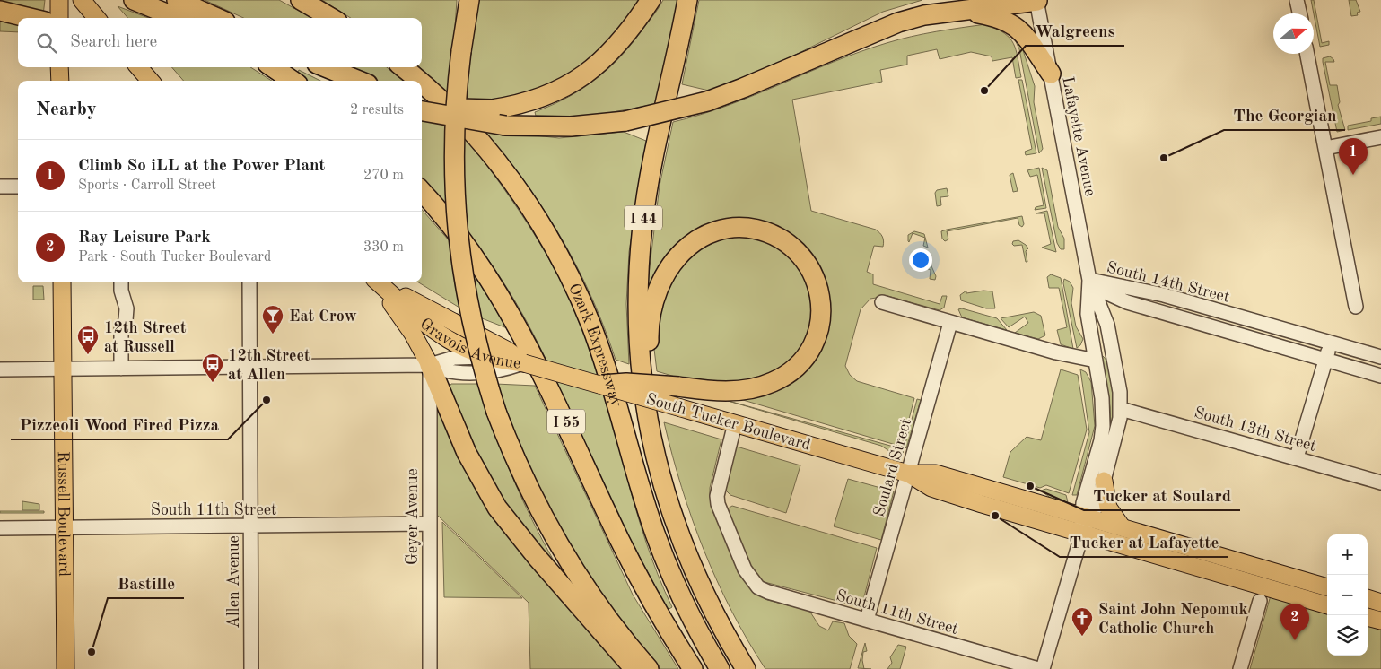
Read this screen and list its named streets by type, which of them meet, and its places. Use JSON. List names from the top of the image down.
{
  "streets": {
    "highway": ["I 44", "Ozark Expressway", "I 55"],
    "main road": ["Gravois Avenue", "South Tucker Boulevard", "Russell Boulevard"],
    "street": [
      "Lafayette Avenue",
      "South 14th Street",
      "South 13th Street",
      "Soulard Street",
      "South 11th Street",
      "Geyer Avenue",
      "Allen Avenue"
    ]
  },
  "crossings": [
    ["Lafayette Avenue", "South 14th Street"],
    ["Lafayette Avenue", "South Tucker Boulevard"],
    ["Lafayette Avenue", "South 13th Street"],
    ["Gravois Avenue", "South Tucker Boulevard"],
    ["South Tucker Boulevard", "Soulard Street"],
    ["South Tucker Boulevard", "South 11th Street"],
    ["Soulard Street", "South 11th Street"],
    ["South 11th Street", "Russell Boulevard"],
    ["South 11th Street", "Geyer Avenue"],
    ["South 11th Street", "Allen Avenue"]
  ],
  "places": {
    "other": [
      "Walgreens",
      "The Georgian",
      "Pizzeoli Wood Fired Pizza",
      "Tucker at Soulard",
      "Tucker at Lafayette",
      "Bastille"
    ],
    "bar": ["Eat Crow"],
    "bus stop": ["12th Street at Russell", "12th Street at Allen"],
    "church": ["Saint John Nepomuk Catholic Church"]
  },
  "north": "right",
  "page": {
    "search": "Search here",
    "heading": ["Nearby", "2 results"],
    "pins": ["1", "2"],
    "list": [
      {
        "mark": "1",
        "name": "Climb So iLL at the Power Plant",
        "note": "Sports · Carroll Street",
        "value": "270 m"
      },
      {
        "mark": "2",
        "name": "Ray Leisure Park",
        "note": "Park · South Tucker Boulevard",
        "value": "330 m"
      }
    ],
    "map_buttons": ["+", "−"]
  }
}
